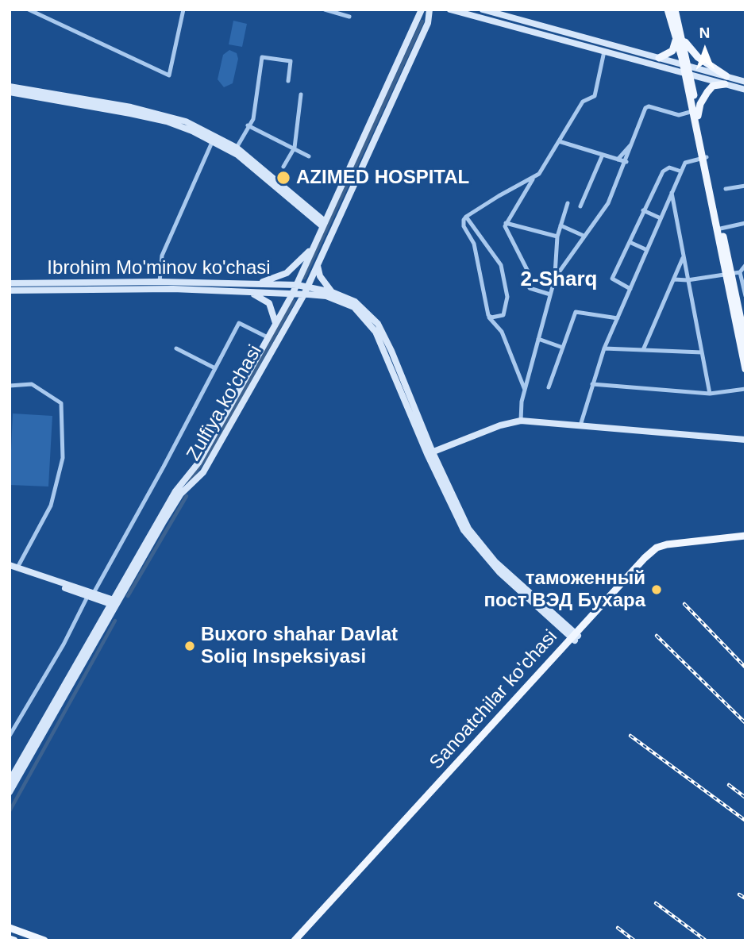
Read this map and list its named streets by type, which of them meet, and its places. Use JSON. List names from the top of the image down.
{
  "streets": {
    "main road": ["Ibrohim Mo'minov ko'chasi", "Zulfiya ko'chasi", "Sanoatchilar ko'chasi"]
  },
  "crossings": [
    ["Ibrohim Mo'minov ko'chasi", "Zulfiya ko'chasi"]
  ],
  "districts": ["2-Sharq"],
  "places": ["AZIMED HOSPITAL", "таможенный пост ВЭД Бухара", "Buxoro shahar Davlat Soliq Inspeksiyasi"],
  "north": "top"
}
